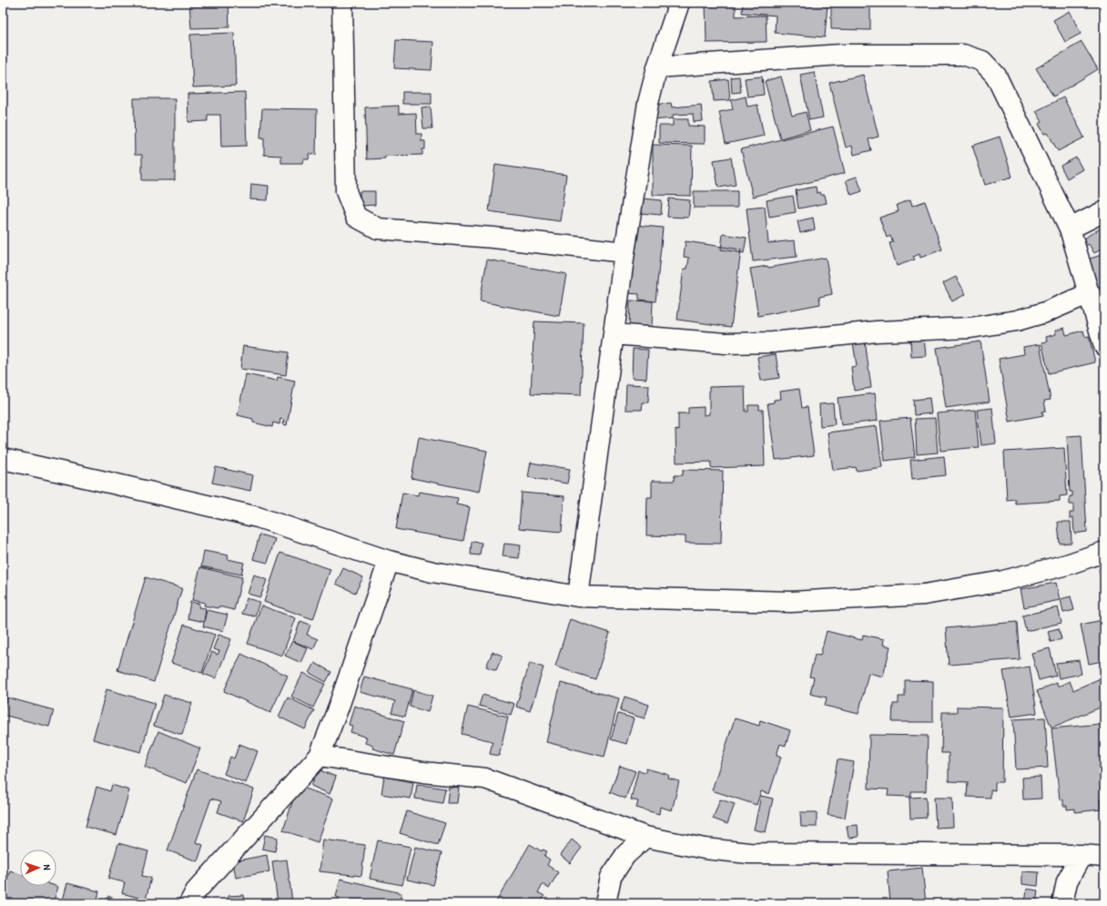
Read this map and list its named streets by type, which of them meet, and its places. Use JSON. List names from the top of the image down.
{
  "north": "right"
}
